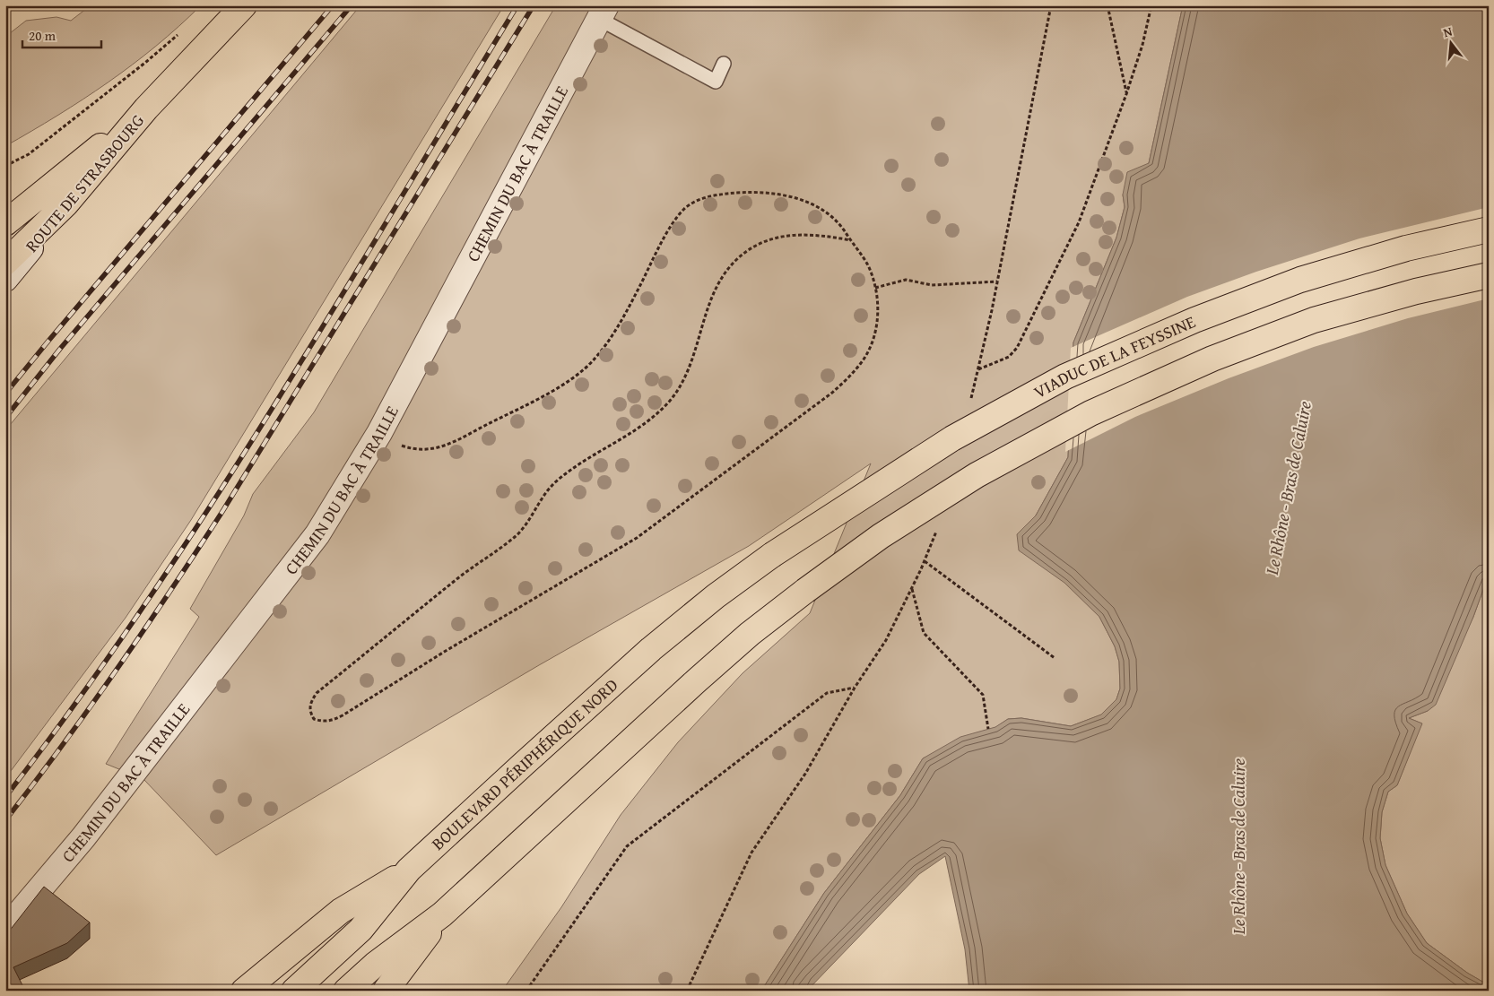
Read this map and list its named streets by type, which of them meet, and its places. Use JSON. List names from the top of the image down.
{
  "streets": {
    "main road": ["ROUTE DE STRASBOURG", "VIADUC DE LA FEYSSINE", "BOULEVARD PÉRIPHÉRIQUE NORD"],
    "street": ["CHEMIN DU BAC À TRAILLE"]
  },
  "crossings": [
    ["VIADUC DE LA FEYSSINE", "BOULEVARD PÉRIPHÉRIQUE NORD"]
  ],
  "water": ["Le Rhône - Bras de Caluire"],
  "scale_bar": "20 m",
  "north": "top"
}
